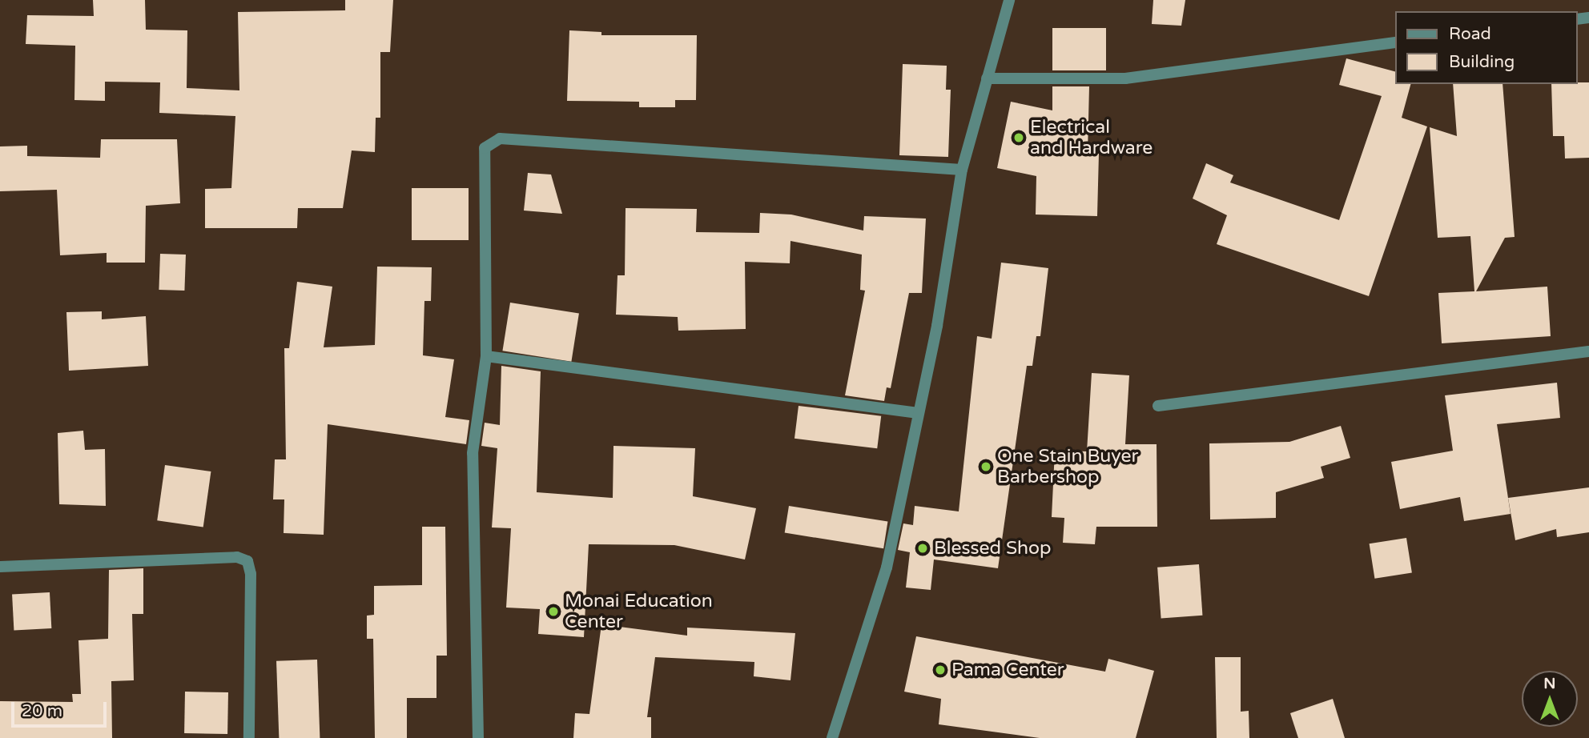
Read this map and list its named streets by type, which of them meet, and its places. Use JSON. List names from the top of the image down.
{
  "places": [
    "Electrical and Hardware",
    "One Stain Buyer Barbershop",
    "Blessed Shop",
    "Monai Education Center",
    "Pama Center"
  ],
  "legend": ["Road", "Building"],
  "scale_bar": "20 m",
  "north": "top"
}
